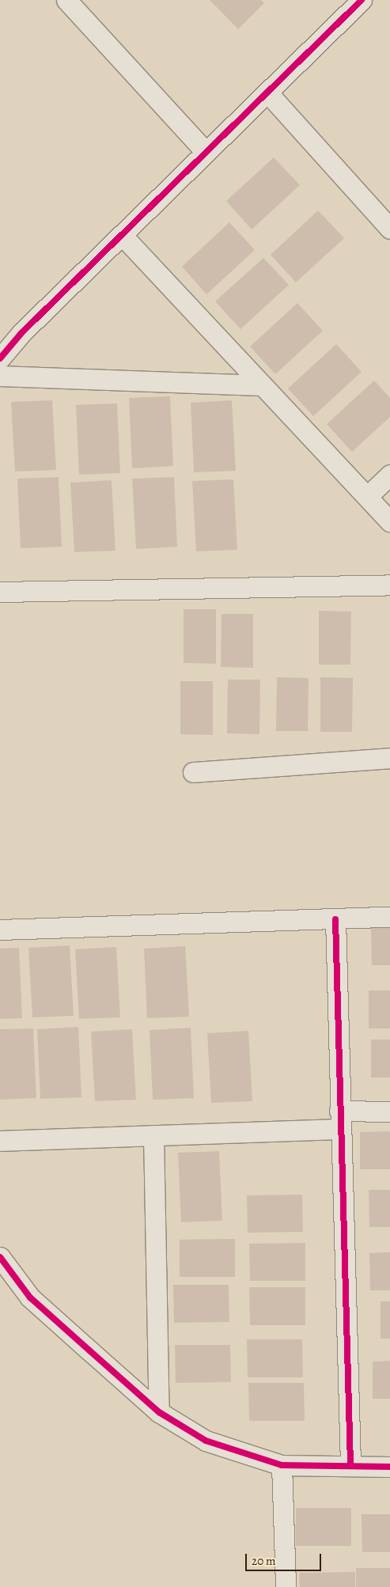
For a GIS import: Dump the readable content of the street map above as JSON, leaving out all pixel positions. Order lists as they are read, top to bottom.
{
  "scale_bar": "20 m"
}
